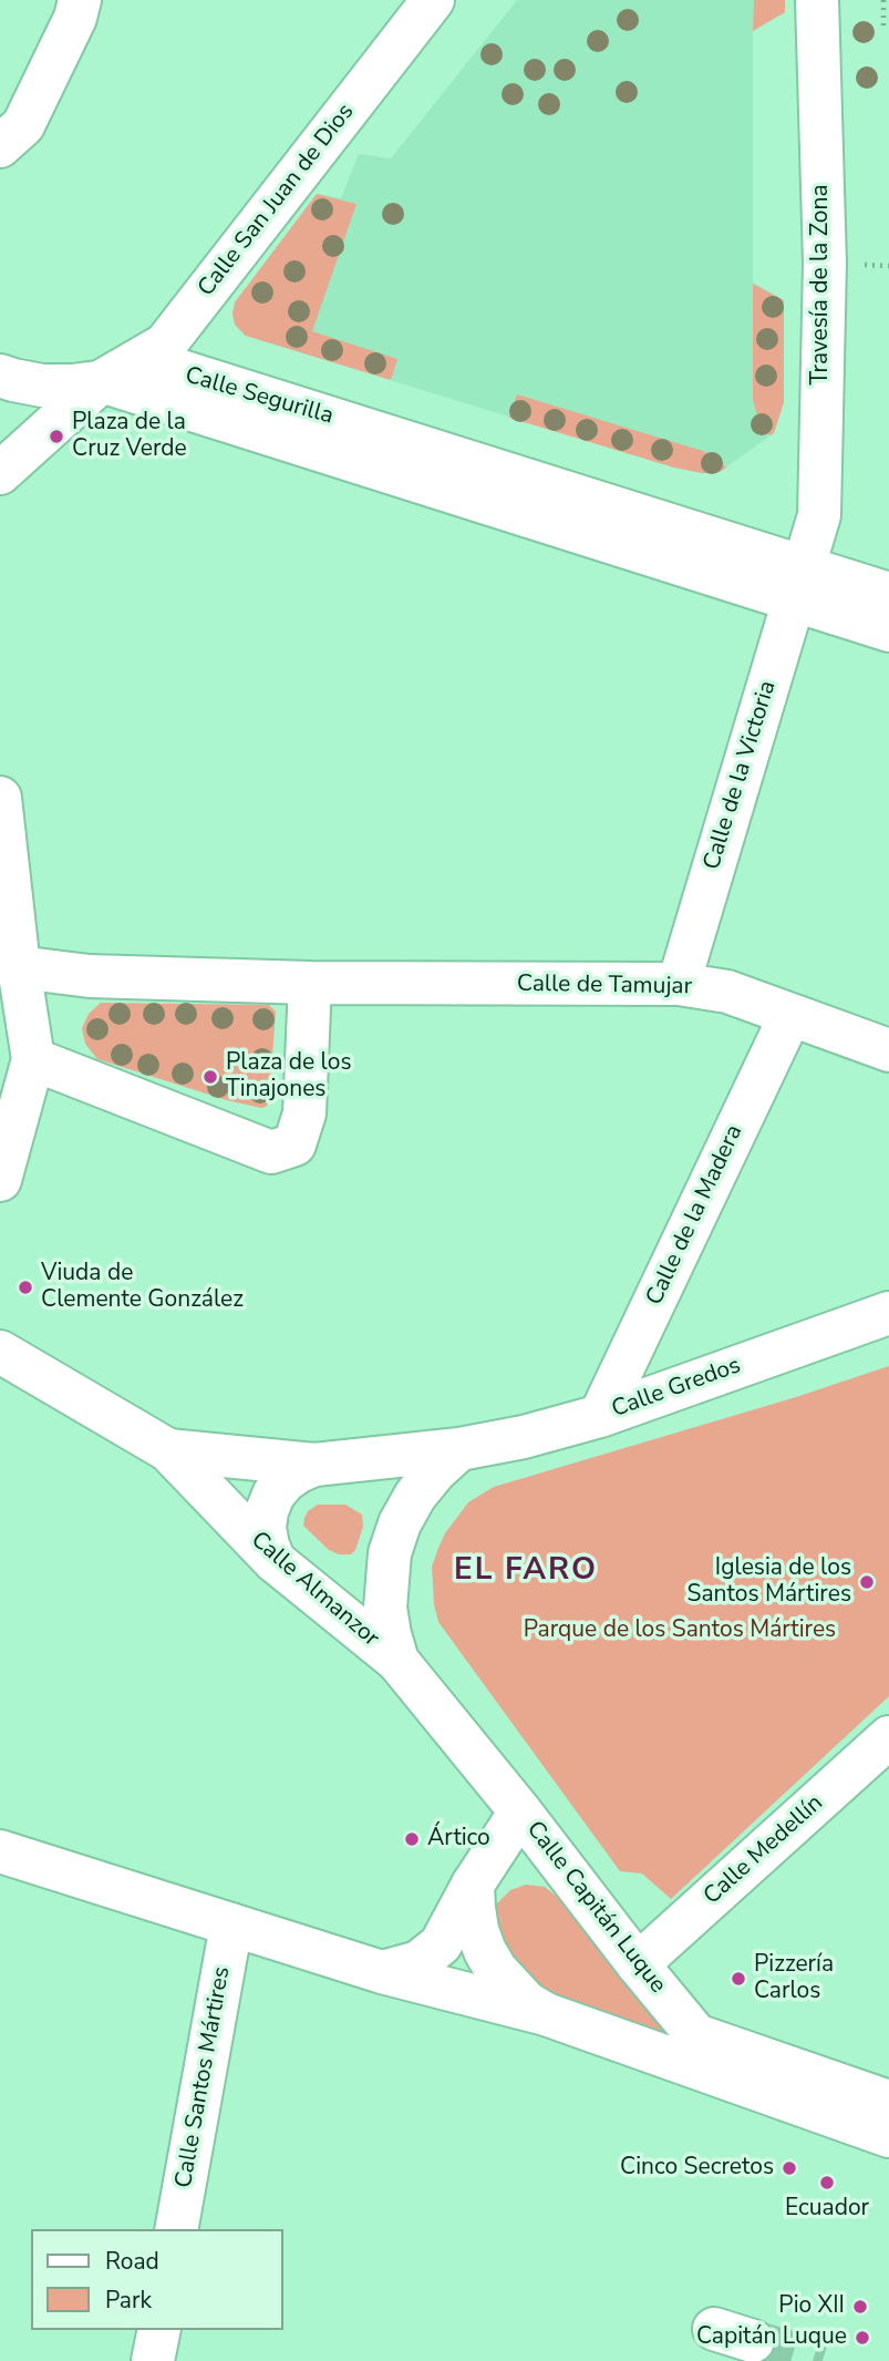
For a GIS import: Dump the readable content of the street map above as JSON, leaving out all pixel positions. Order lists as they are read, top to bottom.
{
  "streets": {
    "street": [
      "Calle San Juan de Dios",
      "Travesía de la Zona",
      "Calle Segurilla",
      "Calle de la Victoria",
      "Calle de Tamujar",
      "Calle de la Madera",
      "Calle Gredos",
      "Calle Almanzor",
      "Calle Medellín",
      "Calle Capitán Luque",
      "Calle Santos Mártires"
    ]
  },
  "crossings": [
    ["Calle San Juan de Dios", "Calle Segurilla"],
    ["Travesía de la Zona", "Calle Segurilla"],
    ["Travesía de la Zona", "Calle de la Victoria"],
    ["Calle Segurilla", "Calle de la Victoria"],
    ["Calle de la Victoria", "Calle de Tamujar"],
    ["Calle de Tamujar", "Calle de la Madera"],
    ["Calle de la Madera", "Calle Gredos"],
    ["Calle Gredos", "Calle Almanzor"],
    ["Calle Almanzor", "Calle Capitán Luque"],
    ["Calle Medellín", "Calle Capitán Luque"]
  ],
  "districts": ["EL FARO"],
  "parks": ["Parque de los Santos Mártires"],
  "places": [
    "Plaza de la Cruz Verde",
    "Plaza de los Tinajones",
    "Viuda de Clemente González",
    "Iglesia de los Santos Mártires",
    "Ártico",
    "Pizzería Carlos",
    "Cinco Secretos",
    "Ecuador",
    "Pio XII",
    "Capitán Luque"
  ],
  "legend": ["Road", "Park"]
}
